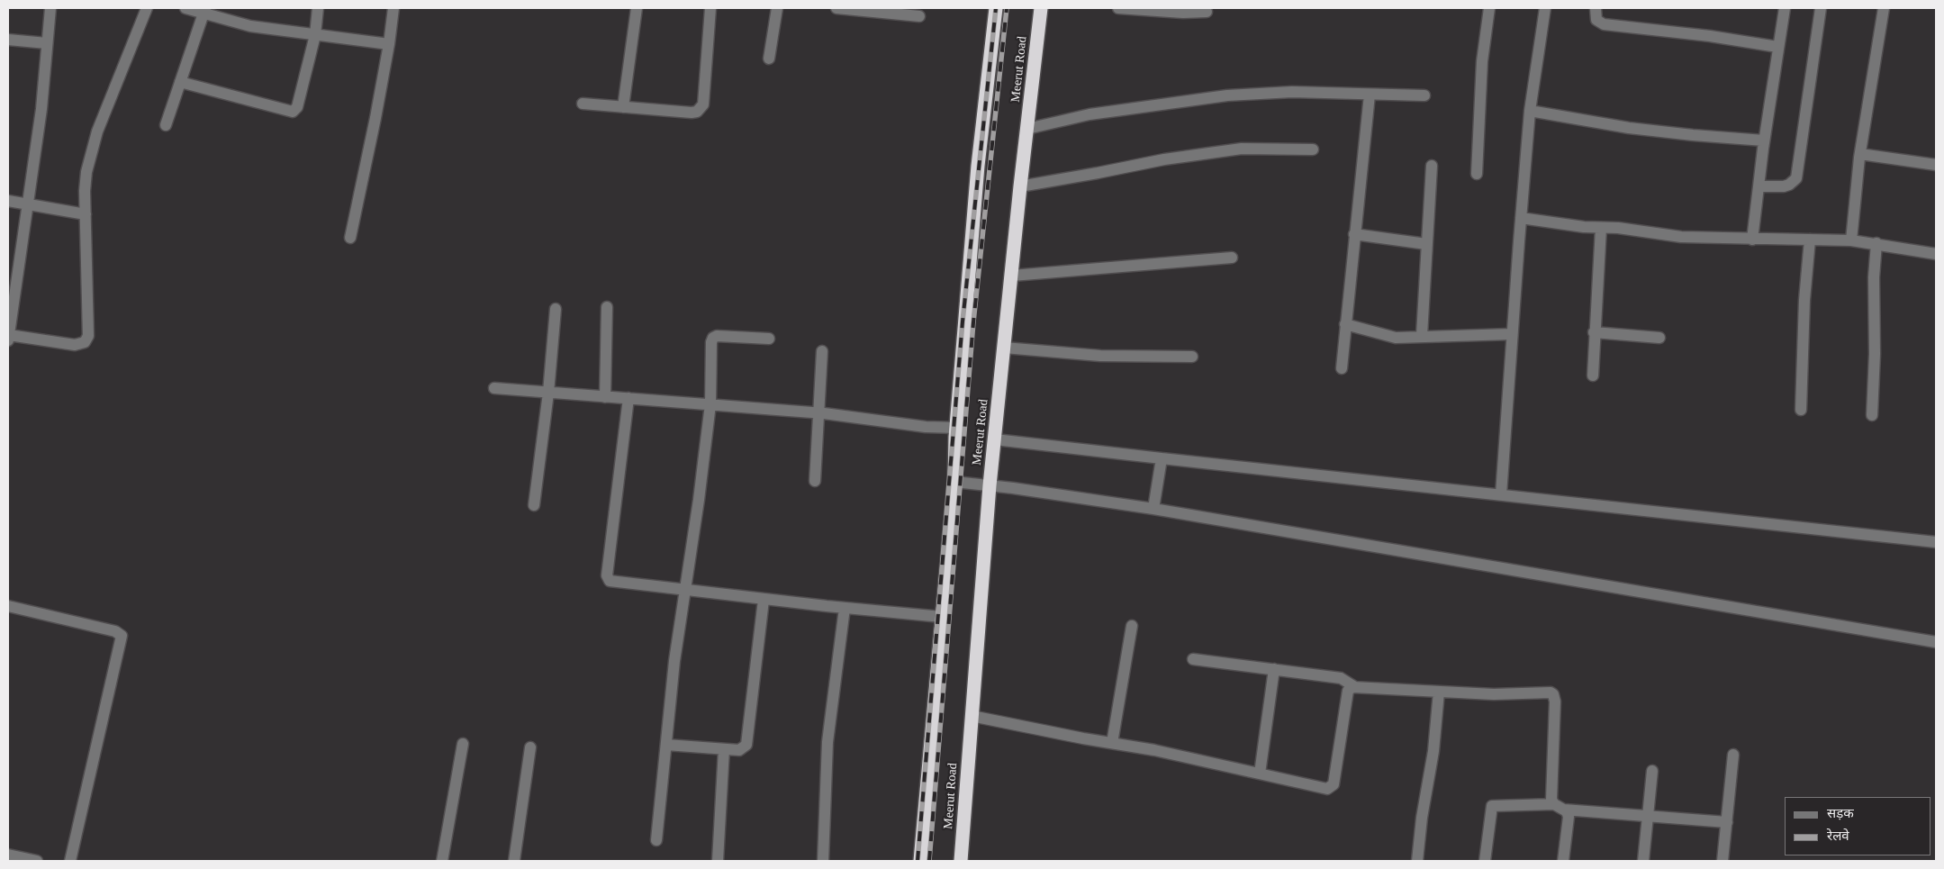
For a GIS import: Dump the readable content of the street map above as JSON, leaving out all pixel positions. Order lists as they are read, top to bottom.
{
  "streets": {
    "highway": ["Meerut Road"]
  },
  "legend": ["सड़क", "रेलवे"]
}
